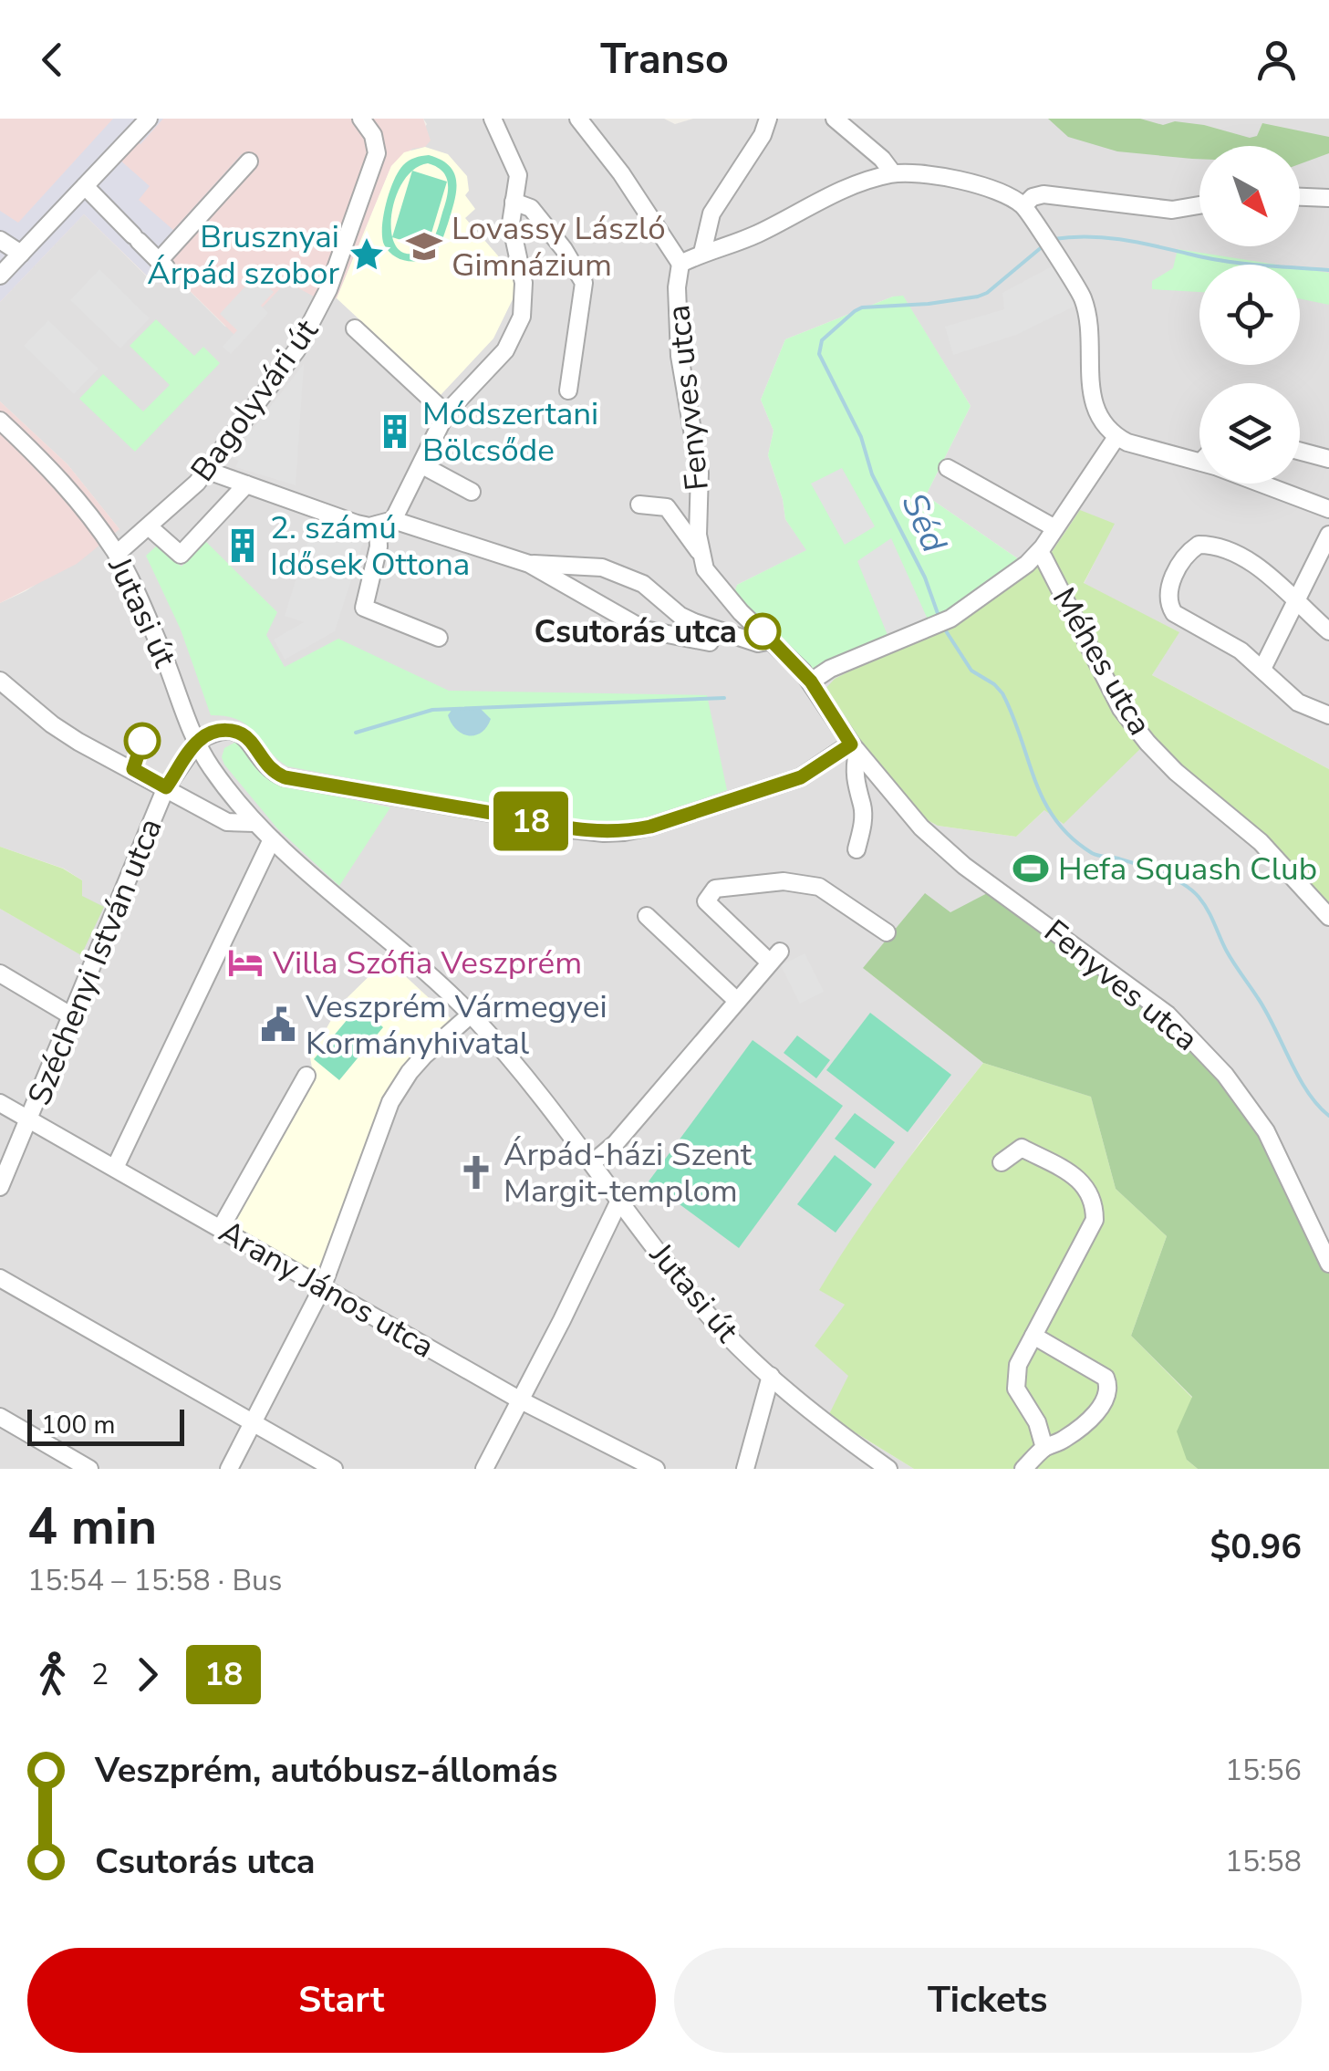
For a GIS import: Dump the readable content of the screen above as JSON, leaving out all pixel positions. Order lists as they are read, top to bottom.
{
  "streets": {
    "street": [
      "Fenyves utca",
      "Bagolyvári út",
      "Jutasi út",
      "Méhes utca",
      "Széchenyi István utca",
      "Arany János utca"
    ]
  },
  "crossings": [
    ["Bagolyvári út", "Jutasi út"],
    ["Jutasi út", "Széchenyi István utca"],
    ["Széchenyi István utca", "Arany János utca"]
  ],
  "water": ["Séd"],
  "places": {
    "school or university": ["Lovassy László Gimnázium"],
    "place": ["Brusznyai Árpád szobor"],
    "building": ["Módszertani Bölcsőde", "2. számú Idősek Ottona"],
    "other": ["Csutorás utca"],
    "sports": ["Hefa Squash Club"],
    "hotel": ["Villa Szófia Veszprém"],
    "public building": ["Veszprém Vármegyei Kormányhivatal"],
    "church": ["Árpád-házi Szent Margit-templom"]
  },
  "lines": ["bus line 18"],
  "scale_bar": "100 m",
  "north": "bottom right",
  "page": {
    "header": "Transo",
    "on_map": "18",
    "scale": "100 m",
    "heading": ["4 min", "15:54 – 15:58 · Bus", "$0.96"],
    "legs": ["2", "18"],
    "list": [
      {
        "name": "Veszprém, autóbusz-állomás",
        "value": "15:56"
      },
      {
        "name": "Csutorás utca",
        "value": "15:58"
      }
    ],
    "buttons": ["Start", "Tickets"]
  }
}
